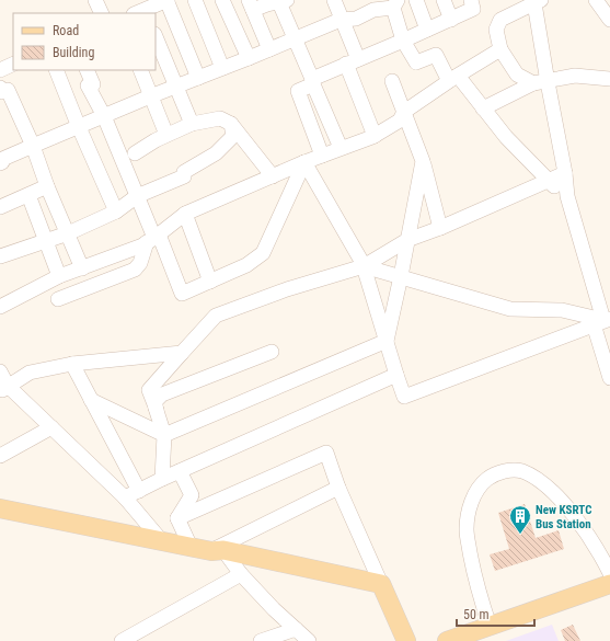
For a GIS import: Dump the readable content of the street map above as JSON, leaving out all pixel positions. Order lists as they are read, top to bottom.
{
  "places": {
    "building": ["New KSRTC Bus Station"]
  },
  "legend": ["Road", "Building"],
  "scale_bar": "50 m"
}
